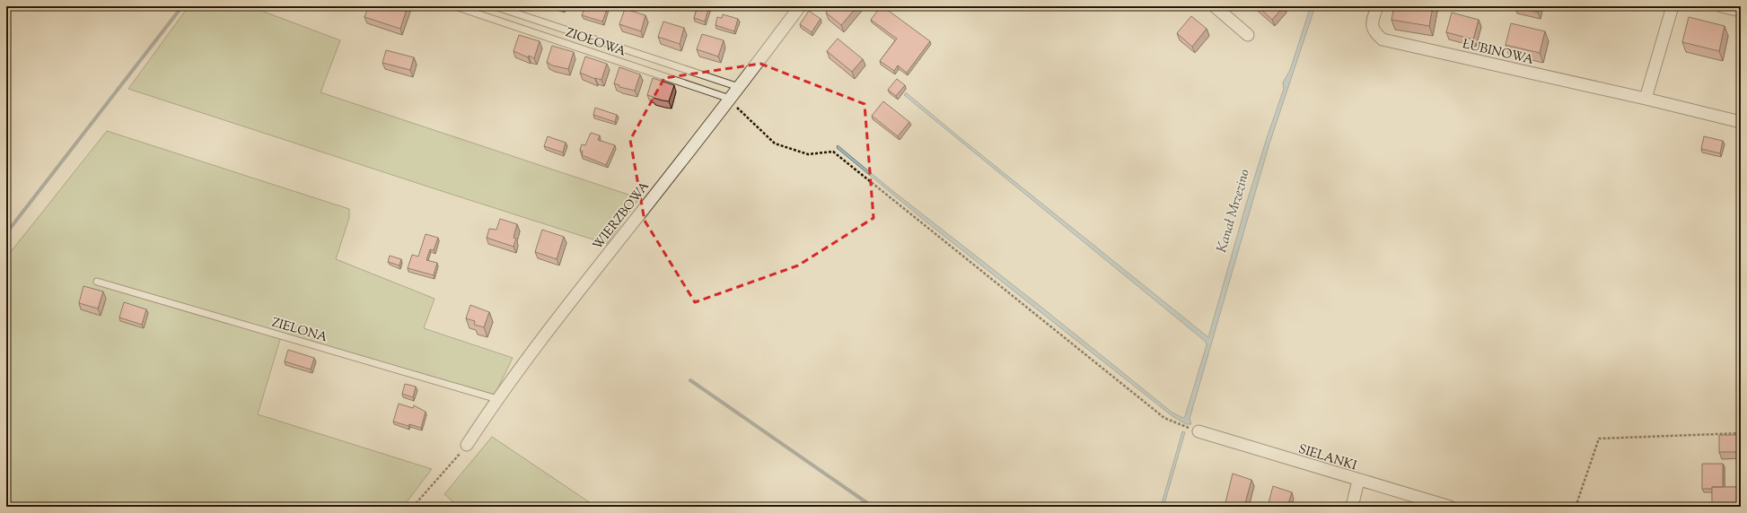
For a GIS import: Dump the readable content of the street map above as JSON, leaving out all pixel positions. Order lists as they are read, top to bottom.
{
  "streets": {
    "street": ["ŁUBINOWA", "WIERZBOWA", "SIELANKI"],
    "lane": ["ZIOŁOWA", "ZIELONA"]
  },
  "crossings": [
    ["ZIOŁOWA", "WIERZBOWA"],
    ["WIERZBOWA", "ZIELONA"]
  ],
  "water": ["Kanał Mrzezino"]
}
